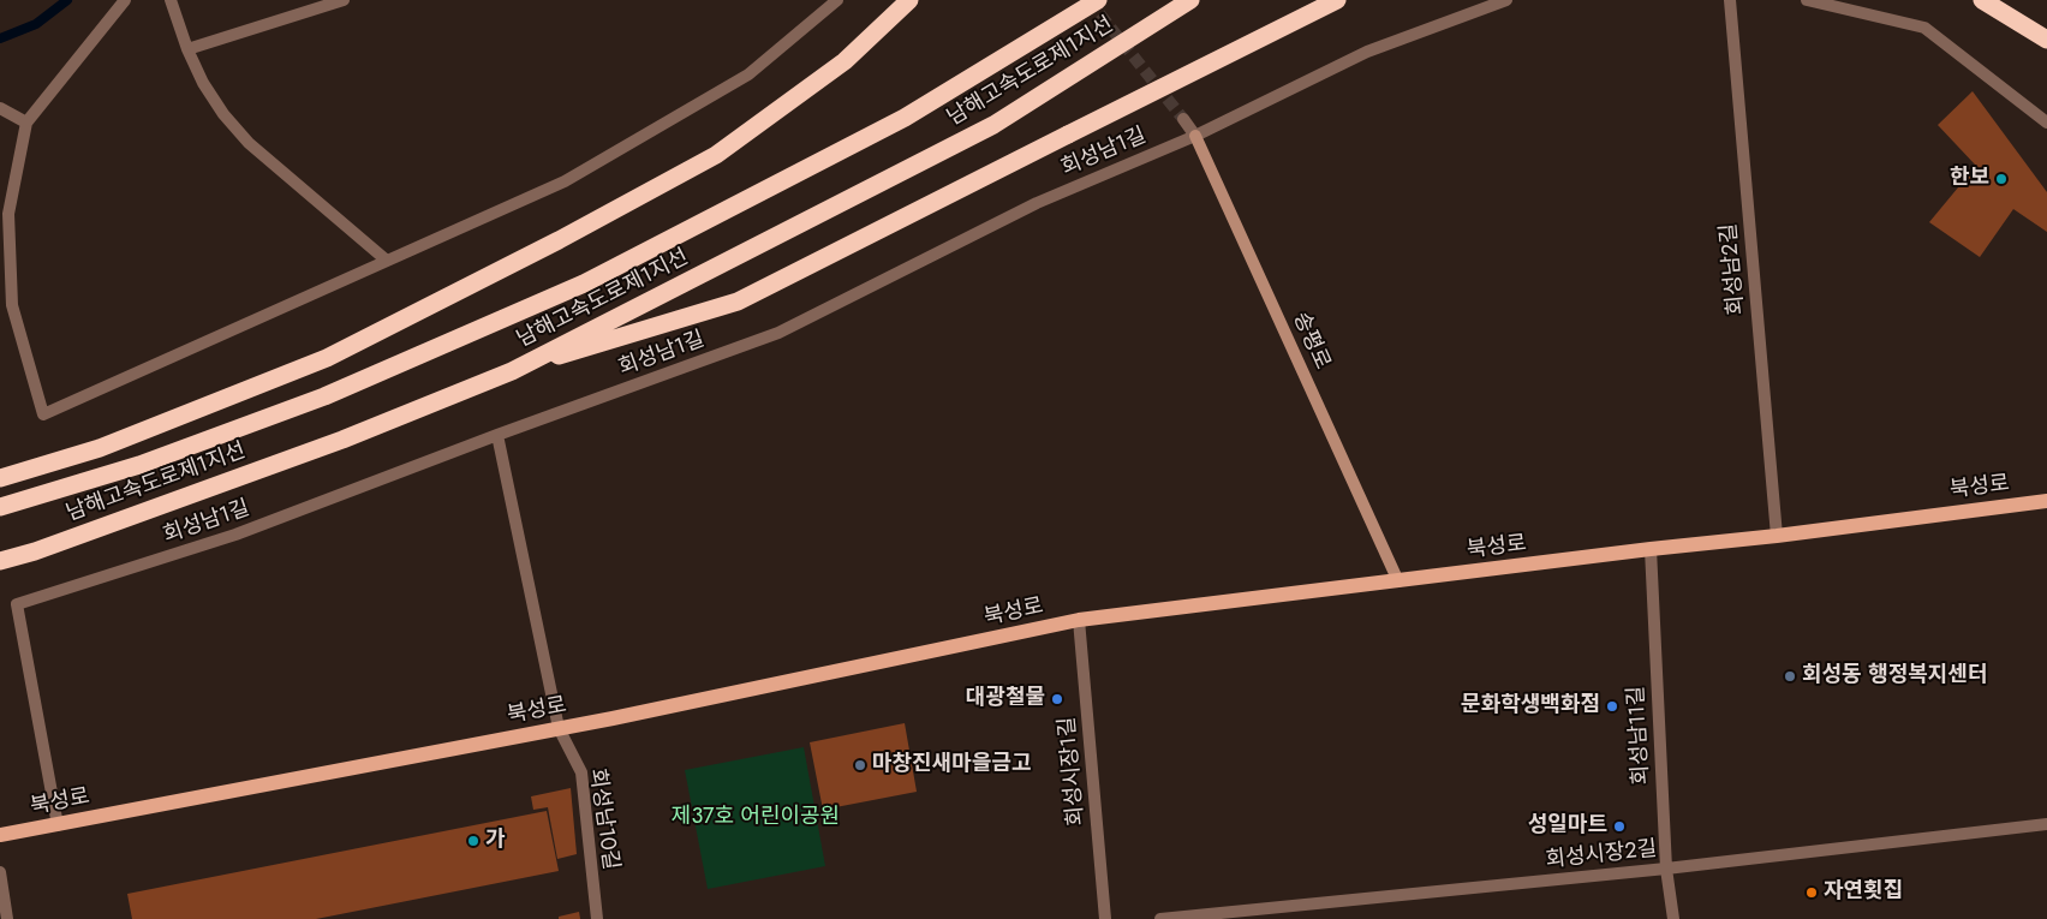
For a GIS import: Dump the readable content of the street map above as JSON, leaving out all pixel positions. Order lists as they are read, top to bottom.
{
  "streets": {
    "highway": ["남해고속도로제1지선"],
    "main road": ["송평로", "북성로"],
    "street": [
      "회성남1길",
      "회성남2길",
      "회성남11길",
      "회성시장1길",
      "회성남10길",
      "회성시장2길"
    ]
  },
  "crossings": [
    ["회성남1길", "송평로"],
    ["회성남1길", "북성로"],
    ["회성남1길", "회성남10길"],
    ["회성남2길", "북성로"],
    ["송평로", "북성로"],
    ["북성로", "회성남11길"],
    ["북성로", "회성시장1길"],
    ["북성로", "회성남10길"],
    ["회성남11길", "회성시장2길"]
  ],
  "parks": ["제37호 어린이공원"],
  "places": [
    "한보",
    "회성동 행정복지센터",
    "대광철물",
    "문화학생백화점",
    "마창진새마을금고",
    "성일마트",
    "가",
    "자연횟집"
  ]
}
